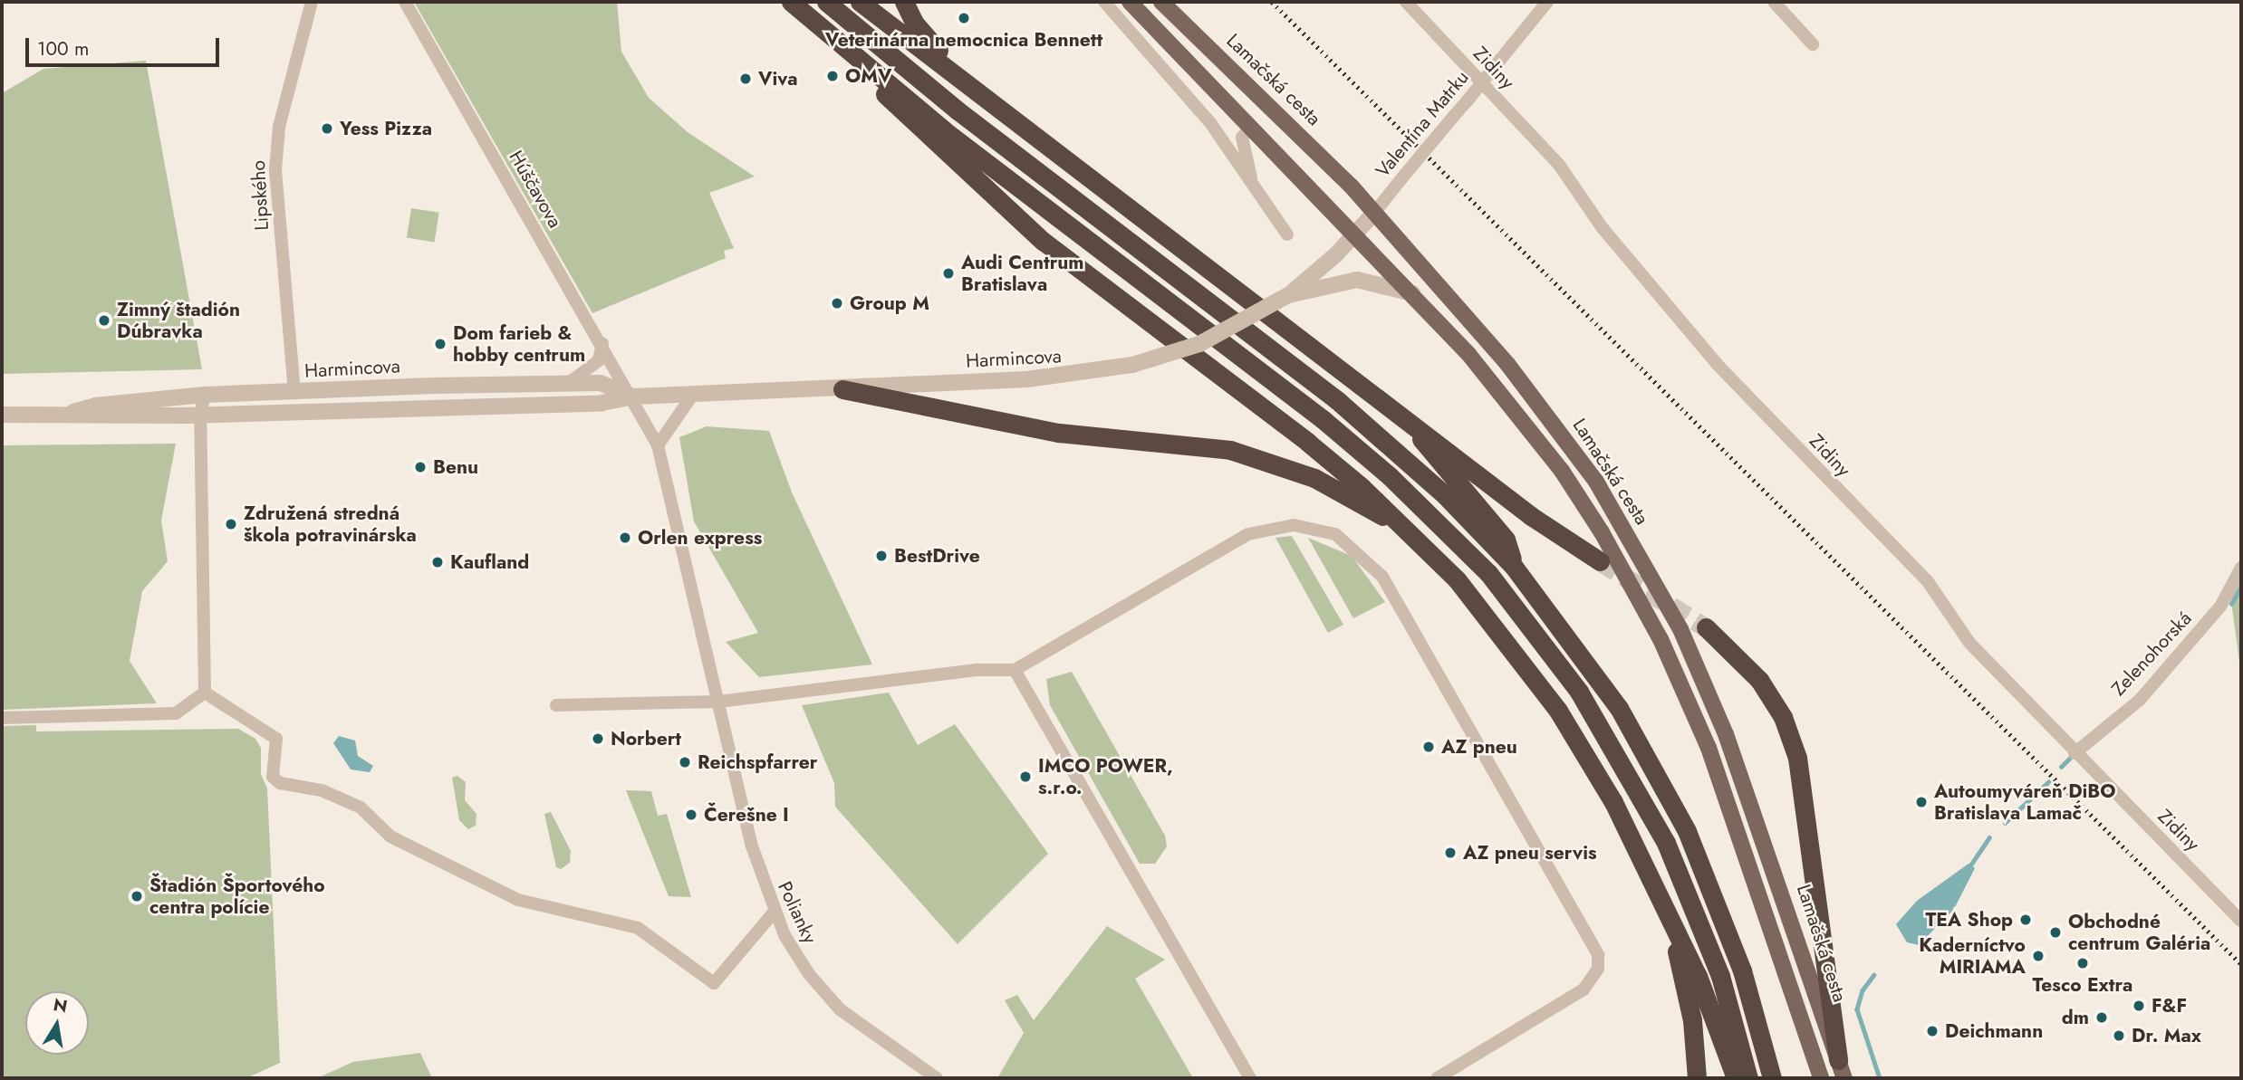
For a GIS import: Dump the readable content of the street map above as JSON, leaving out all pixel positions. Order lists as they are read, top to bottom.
{
  "streets": {
    "main road": ["Lamačská cesta"],
    "street": [
      "Zidiny",
      "Valentína Matrku",
      "Húščavova",
      "Lipského",
      "Harmincova",
      "Zelenohorská",
      "Polianky"
    ]
  },
  "crossings": [
    ["Zidiny", "Zelenohorská"],
    ["Lamačská cesta", "Valentína Matrku"],
    ["Lamačská cesta", "Harmincova"],
    ["Valentína Matrku", "Harmincova"],
    ["Húščavova", "Harmincova"],
    ["Húščavova", "Polianky"],
    ["Lipského", "Harmincova"],
    ["Harmincova", "Polianky"]
  ],
  "places": [
    "Veterinárna nemocnica Bennett",
    "OMV",
    "Viva",
    "Yess Pizza",
    "Audi Centrum Bratislava",
    "Group M",
    "Zimný štadión Dúbravka",
    "Dom farieb & hobby centrum",
    "Benu",
    "Združená stredná škola potravinárska",
    "Orlen express",
    "BestDrive",
    "Kaufland",
    "Norbert",
    "AZ pneu",
    "Reichspfarrer",
    "IMCO POWER, s.r.o.",
    "Autoumyváreň DiBO Bratislava Lamač",
    "Čerešne I",
    "AZ pneu servis",
    "Štadión Športového centra polície",
    "TEA Shop",
    "Obchodné centrum Galéria",
    "Kaderníctvo MIRIAMA",
    "Tesco Extra",
    "F&F",
    "dm",
    "Deichmann",
    "Dr. Max"
  ],
  "scale_bar": "100 m",
  "north": "top"
}
